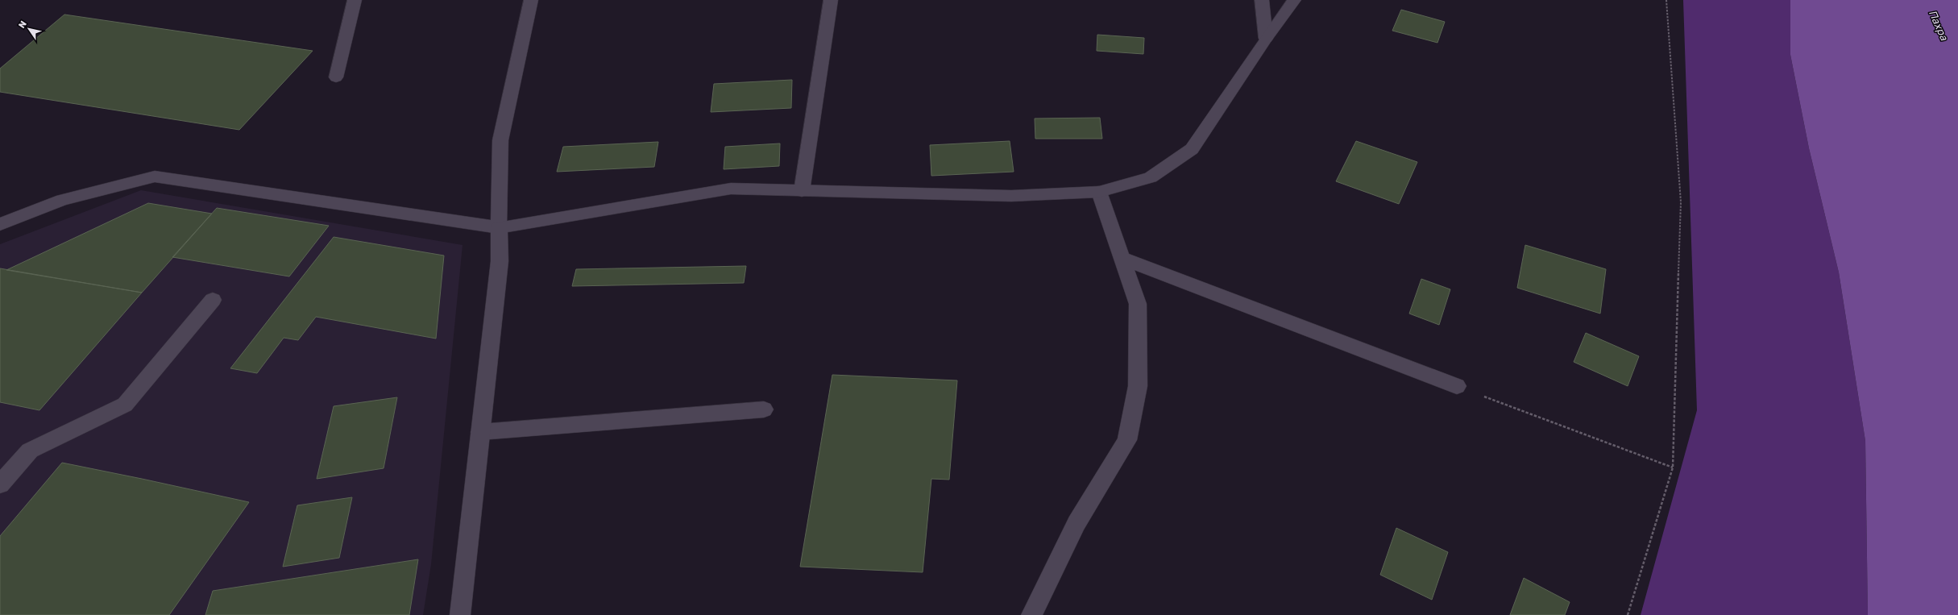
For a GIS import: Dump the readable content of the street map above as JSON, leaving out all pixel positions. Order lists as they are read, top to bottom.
{
  "water": ["Пахра"],
  "north": "top left"
}
